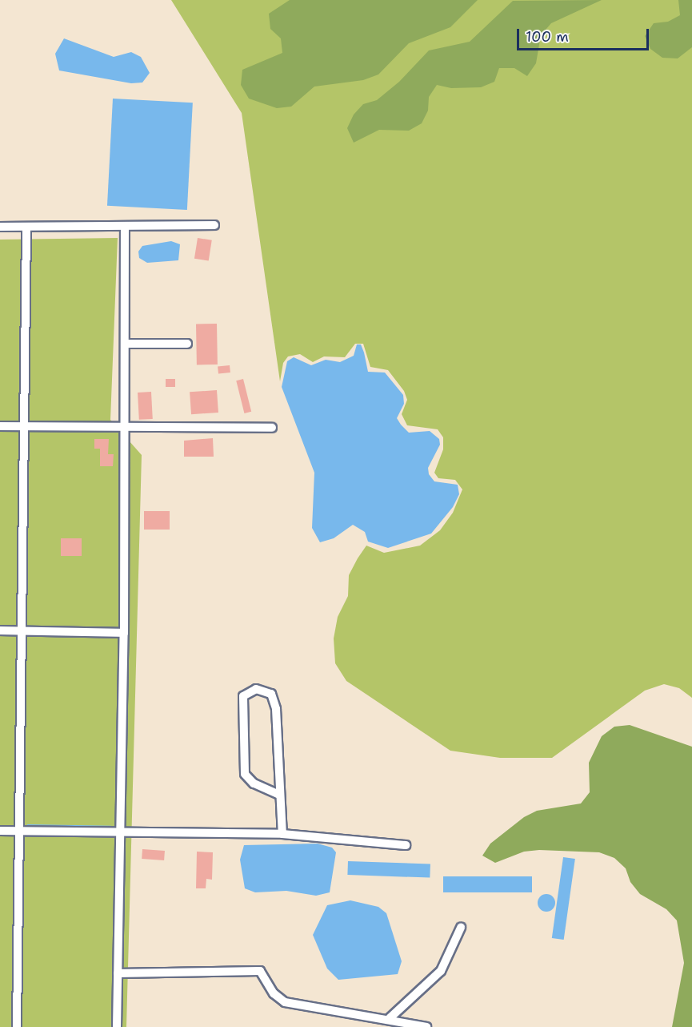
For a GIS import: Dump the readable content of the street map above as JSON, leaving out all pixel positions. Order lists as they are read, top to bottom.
{
  "scale_bar": "100 m"
}
